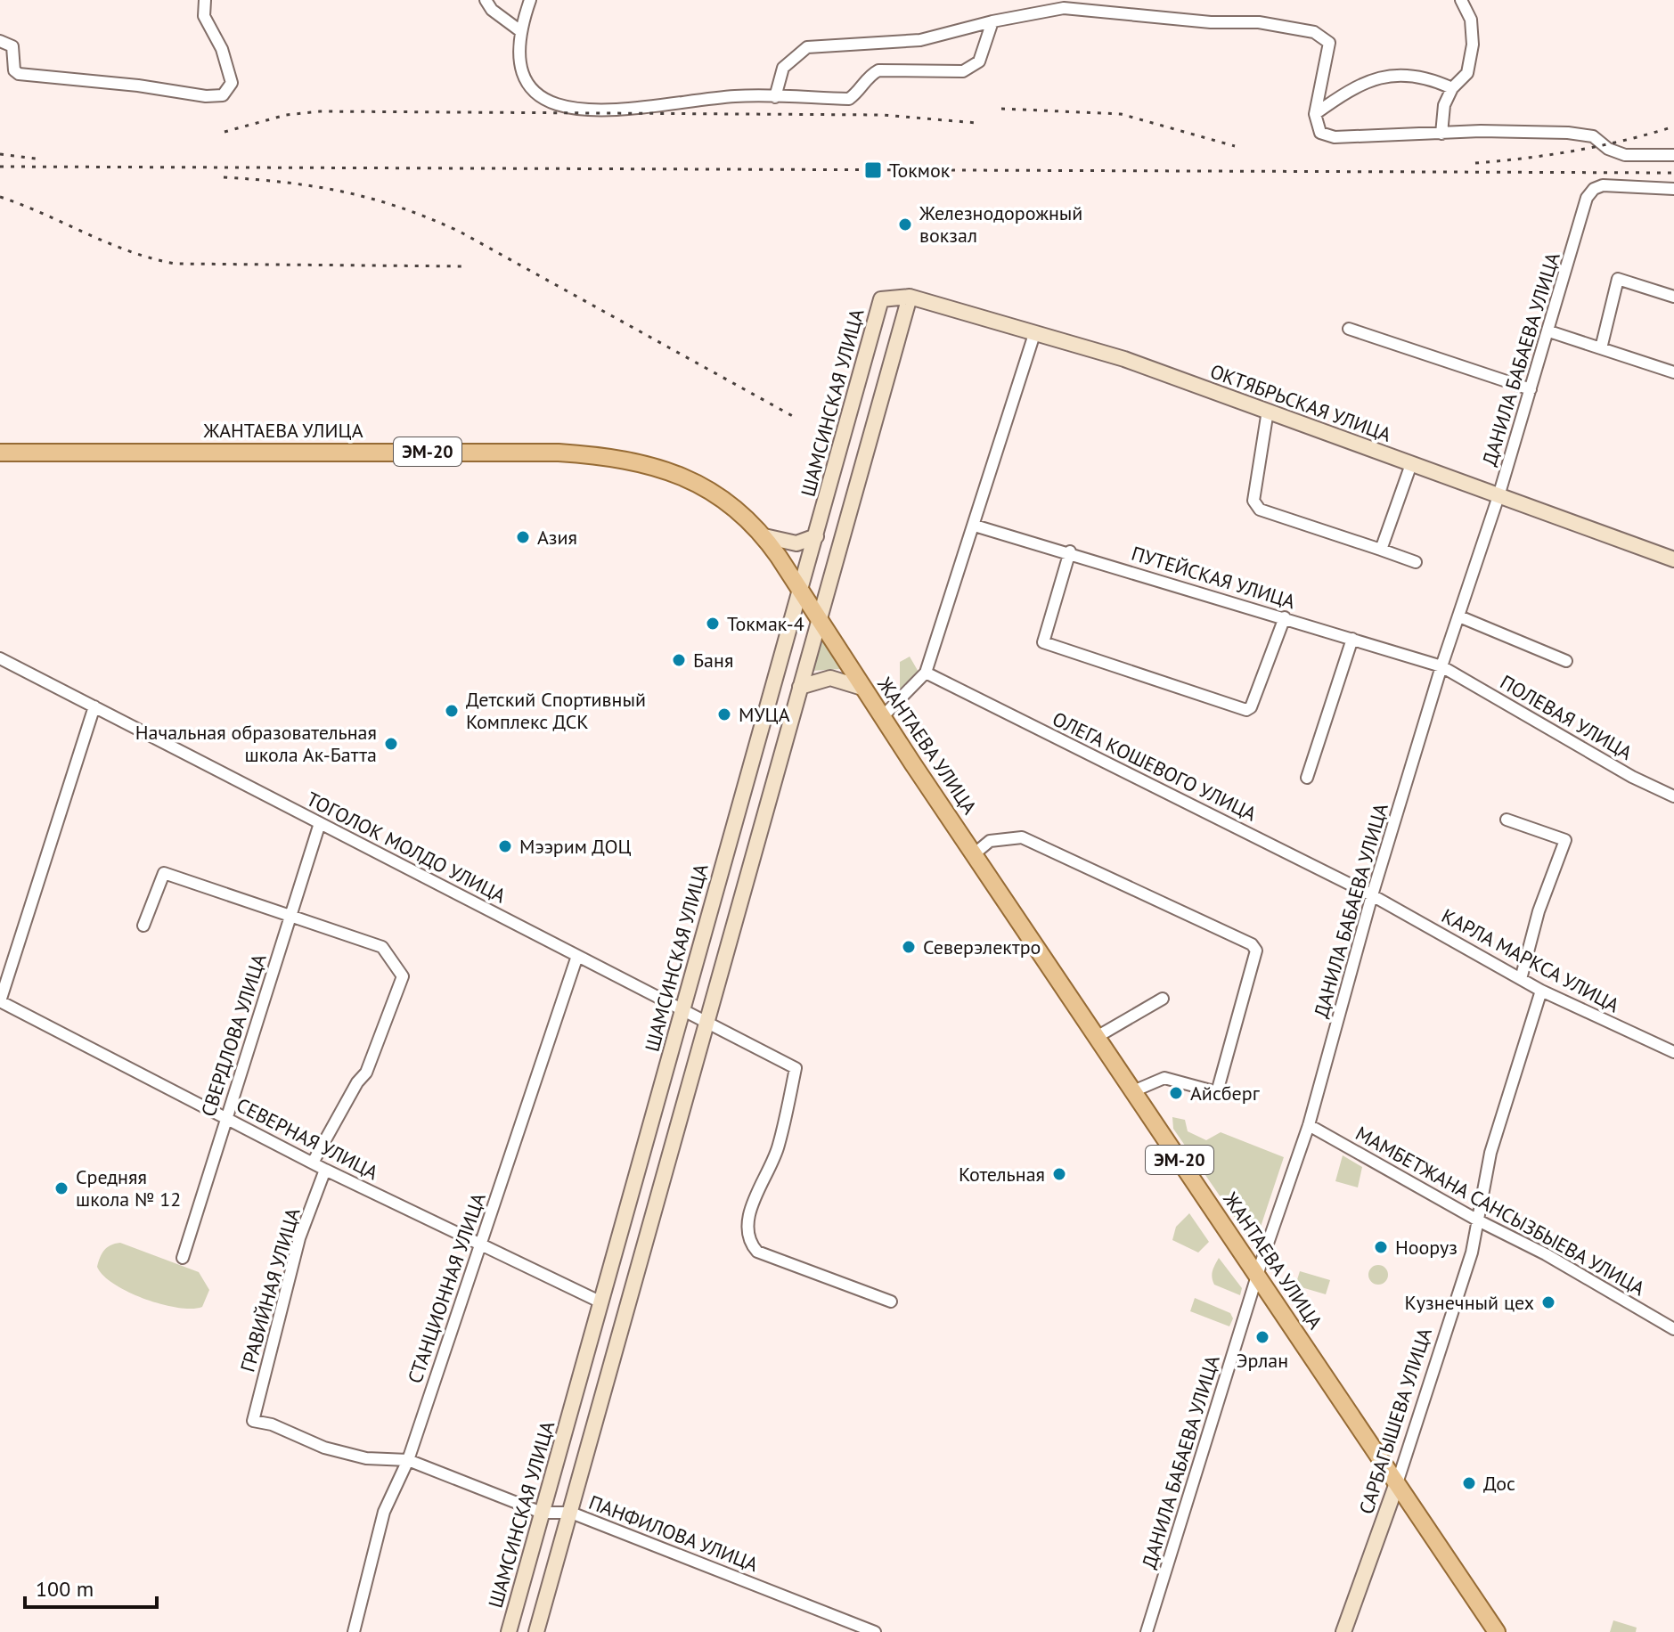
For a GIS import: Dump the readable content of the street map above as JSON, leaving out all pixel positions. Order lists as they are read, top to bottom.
{
  "streets": {
    "main road": [
      "ШАМСИНСКАЯ УЛИЦА",
      "ОКТЯБРЬСКАЯ УЛИЦА",
      "ЖАНТАЕВА УЛИЦА",
      "ЭМ-20",
      "САРБАГЫШЕВА УЛИЦА"
    ],
    "street": [
      "ДАНИЛА БАБАЕВА УЛИЦА",
      "ПУТЕЙСКАЯ УЛИЦА",
      "ПОЛЕВАЯ УЛИЦА",
      "ОЛЕГА КОШЕВОГО УЛИЦА",
      "ТОГОЛОК МОЛДО УЛИЦА",
      "КАРЛА МАРКСА УЛИЦА",
      "СВЕРДЛОВА УЛИЦА",
      "СЕВЕРНАЯ УЛИЦА",
      "МАМБЕТЖАНА САНСЫЗБЫЕВА УЛИЦА",
      "СТАНЦИОННАЯ УЛИЦА",
      "ГРАВИЙНАЯ УЛИЦА",
      "ПАНФИЛОВА УЛИЦА"
    ]
  },
  "crossings": [
    ["ДАНИЛА БАБАЕВА УЛИЦА", "ОКТЯБРЬСКАЯ УЛИЦА"],
    ["ДАНИЛА БАБАЕВА УЛИЦА", "ЖАНТАЕВА УЛИЦА"],
    ["ДАНИЛА БАБАЕВА УЛИЦА", "ПУТЕЙСКАЯ УЛИЦА"],
    ["ДАНИЛА БАБАЕВА УЛИЦА", "ПОЛЕВАЯ УЛИЦА"],
    ["ДАНИЛА БАБАЕВА УЛИЦА", "ОЛЕГА КОШЕВОГО УЛИЦА"],
    ["ДАНИЛА БАБАЕВА УЛИЦА", "КАРЛА МАРКСА УЛИЦА"],
    ["ДАНИЛА БАБАЕВА УЛИЦА", "МАМБЕТЖАНА САНСЫЗБЫЕВА УЛИЦА"],
    ["ШАМСИНСКАЯ УЛИЦА", "ОКТЯБРЬСКАЯ УЛИЦА"],
    ["ШАМСИНСКАЯ УЛИЦА", "ЖАНТАЕВА УЛИЦА"],
    ["ШАМСИНСКАЯ УЛИЦА", "ТОГОЛОК МОЛДО УЛИЦА"],
    ["ШАМСИНСКАЯ УЛИЦА", "СЕВЕРНАЯ УЛИЦА"],
    ["ШАМСИНСКАЯ УЛИЦА", "ПАНФИЛОВА УЛИЦА"],
    ["ЖАНТАЕВА УЛИЦА", "САРБАГЫШЕВА УЛИЦА"],
    ["ПУТЕЙСКАЯ УЛИЦА", "ПОЛЕВАЯ УЛИЦА"],
    ["ОЛЕГА КОШЕВОГО УЛИЦА", "КАРЛА МАРКСА УЛИЦА"],
    ["ТОГОЛОК МОЛДО УЛИЦА", "СВЕРДЛОВА УЛИЦА"],
    ["ТОГОЛОК МОЛДО УЛИЦА", "СТАНЦИОННАЯ УЛИЦА"],
    ["КАРЛА МАРКСА УЛИЦА", "САРБАГЫШЕВА УЛИЦА"],
    ["СВЕРДЛОВА УЛИЦА", "СЕВЕРНАЯ УЛИЦА"],
    ["СЕВЕРНАЯ УЛИЦА", "СТАНЦИОННАЯ УЛИЦА"],
    ["СЕВЕРНАЯ УЛИЦА", "ГРАВИЙНАЯ УЛИЦА"],
    ["МАМБЕТЖАНА САНСЫЗБЫЕВА УЛИЦА", "САРБАГЫШЕВА УЛИЦА"],
    ["СТАНЦИОННАЯ УЛИЦА", "ПАНФИЛОВА УЛИЦА"],
    ["ГРАВИЙНАЯ УЛИЦА", "ПАНФИЛОВА УЛИЦА"]
  ],
  "places": {
    "transit": ["Токмок"],
    "other": [
      "Железнодорожный вокзал",
      "Азия",
      "Токмак-4",
      "Баня",
      "Детский Спортивный Комплекс ДСК",
      "МУЦА",
      "Начальная образовательная школа Ак-Батта",
      "Мээрим ДОЦ",
      "Северэлектро",
      "Айсберг",
      "Котельная",
      "Средняя школа № 12",
      "Нооруз",
      "Кузнечный цех",
      "Эрлан",
      "Дос"
    ]
  },
  "scale_bar": "100 m"
}
